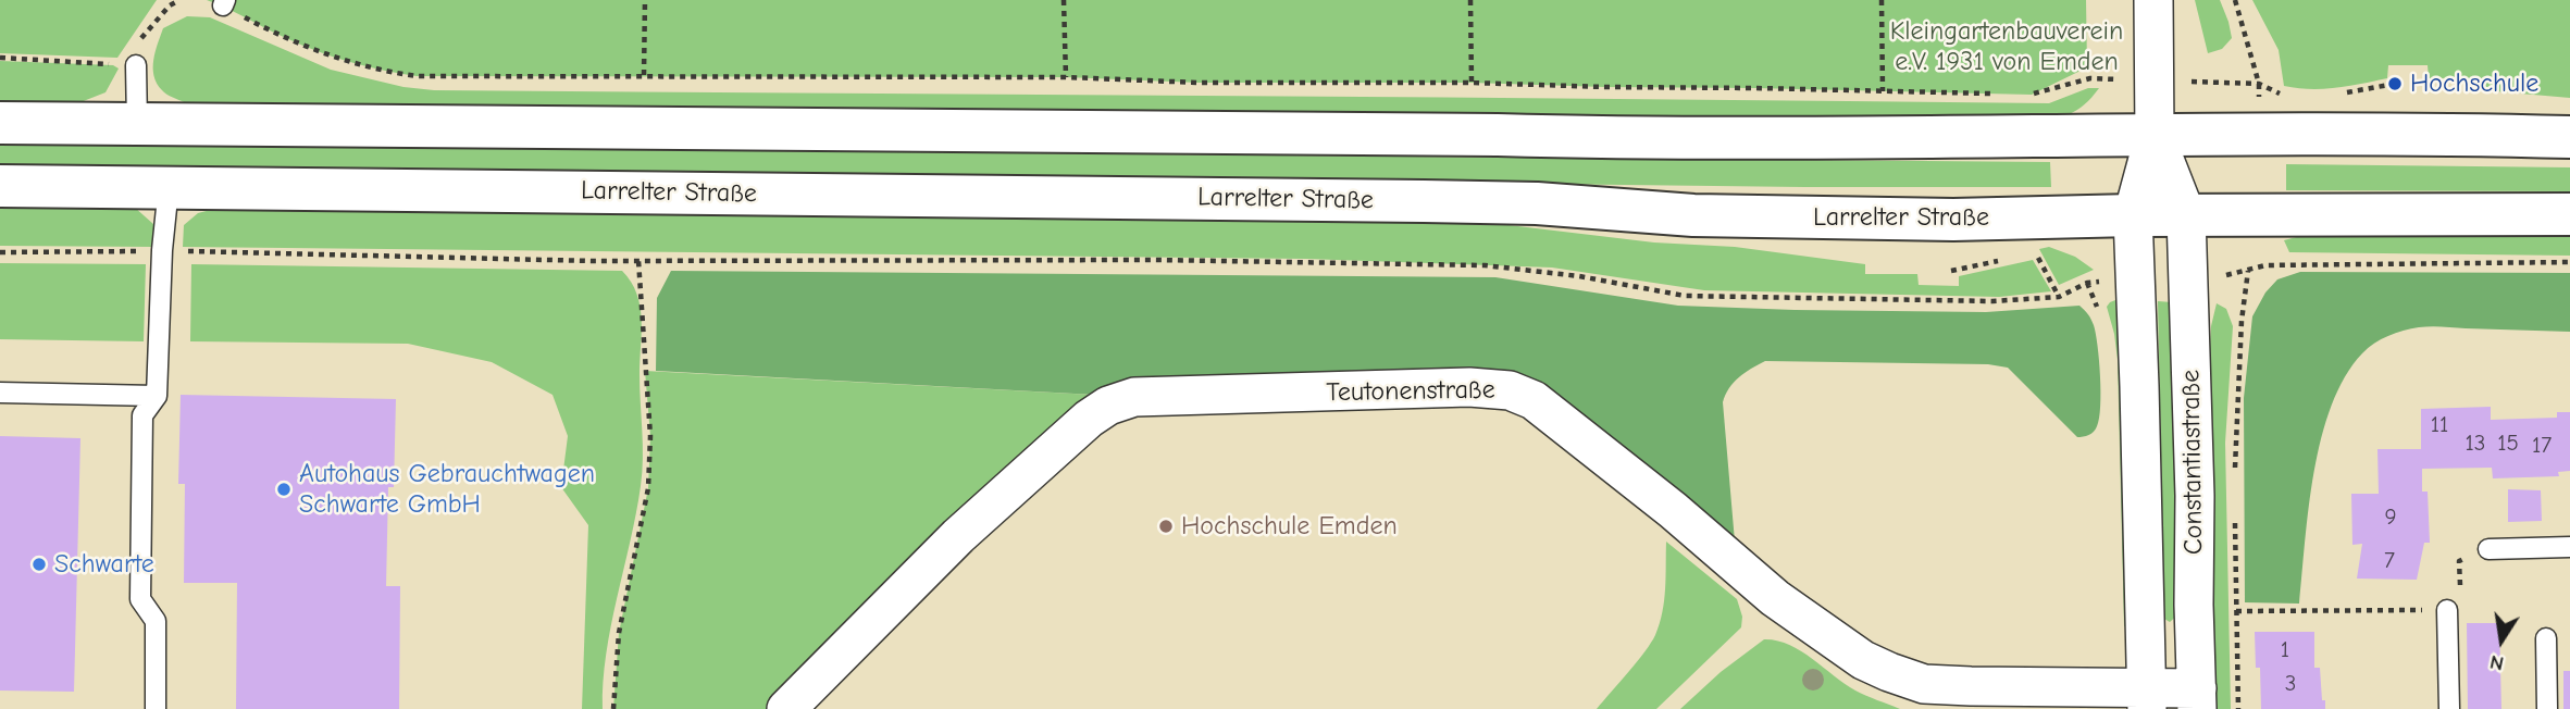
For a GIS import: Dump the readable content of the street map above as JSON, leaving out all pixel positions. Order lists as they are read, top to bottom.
{
  "streets": {
    "street": ["Larrelter Straße", "Teutonenstraße", "Constantiastraße"]
  },
  "crossings": [
    ["Larrelter Straße", "Constantiastraße"],
    ["Teutonenstraße", "Constantiastraße"]
  ],
  "parks": ["Kleingartenbauverein e.V. 1931 von Emden"],
  "places": [
    "Hochschule",
    "Autohaus Gebrauchtwagen Schwarte GmbH",
    "Hochschule Emden",
    "Schwarte"
  ],
  "house_numbers": [
    "11",
    "13",
    "15",
    "17",
    "9",
    "7",
    "1",
    "3"
  ],
  "north": "bottom"
}
